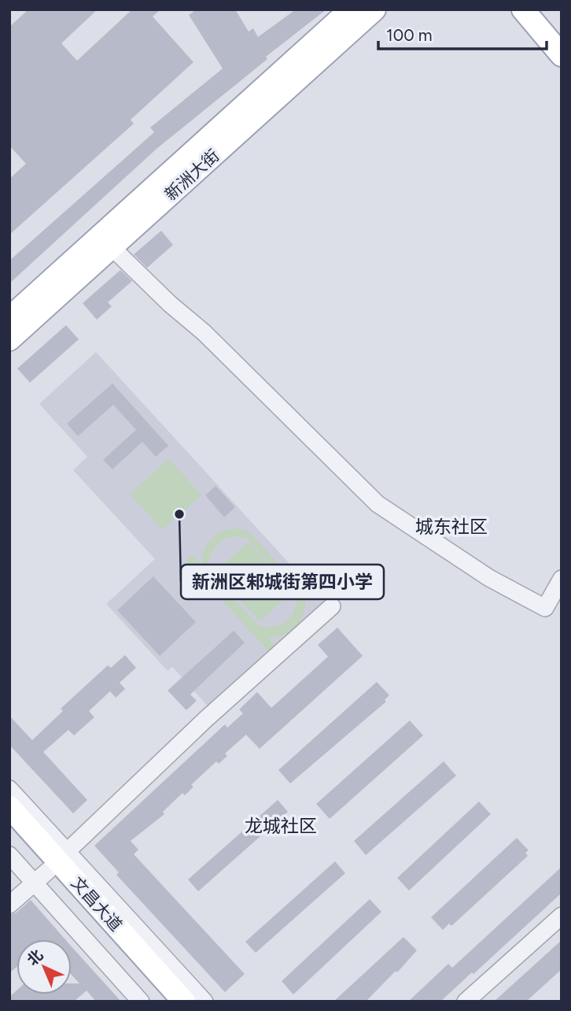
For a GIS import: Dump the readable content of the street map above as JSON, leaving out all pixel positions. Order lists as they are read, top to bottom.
{
  "streets": {
    "main road": ["新洲大街", "文昌大道"]
  },
  "districts": ["城东社区", "龙城社区"],
  "places": ["新洲区邾城街第四小学"],
  "scale_bar": "100 m",
  "north": "top left"
}
